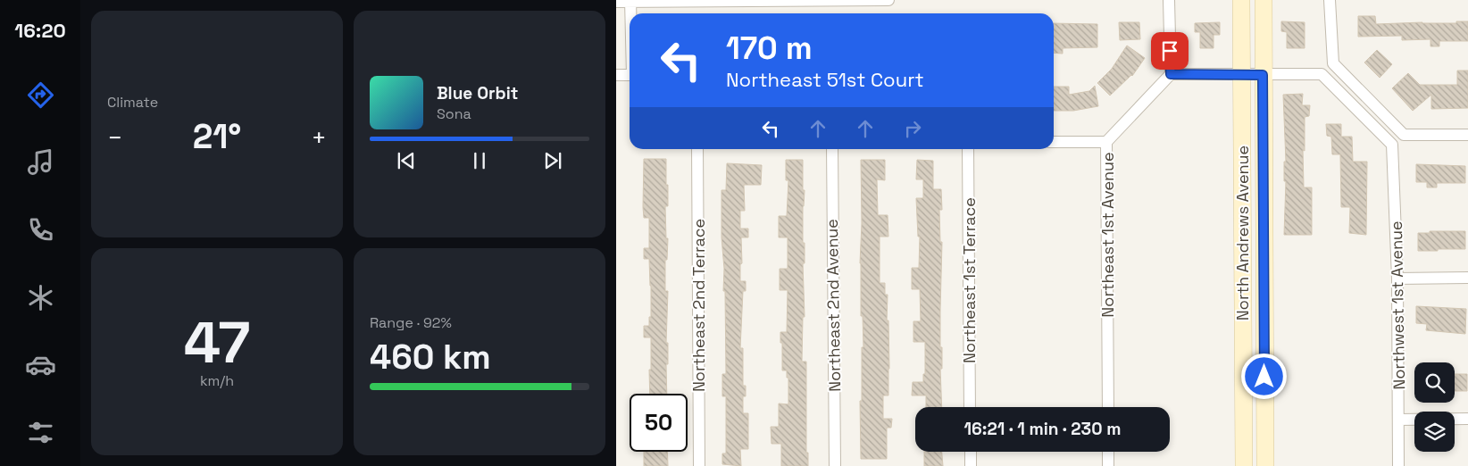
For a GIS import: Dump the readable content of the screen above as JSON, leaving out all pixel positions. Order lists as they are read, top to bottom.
{
  "streets": {
    "main road": ["North Andrews Avenue"],
    "street": [
      "Northeast 1st Avenue",
      "Northeast 1st Terrace",
      "Northeast 2nd Terrace",
      "Northeast 2nd Avenue",
      "Northwest 1st Avenue"
    ]
  },
  "page": {
    "tabs": "16:20",
    "tile": [
      "Climate",
      ["47", "km/h"],
      ["Range · 92%", "460 km"]
    ],
    "turn": ["170 m", "Northeast 51st Court"],
    "song": ["Blue Orbit", "Sona"],
    "heat": ["−", "21°", "+"],
    "limit": "50",
    "trip": "16:21 · 1 min · 230 m"
  }
}
